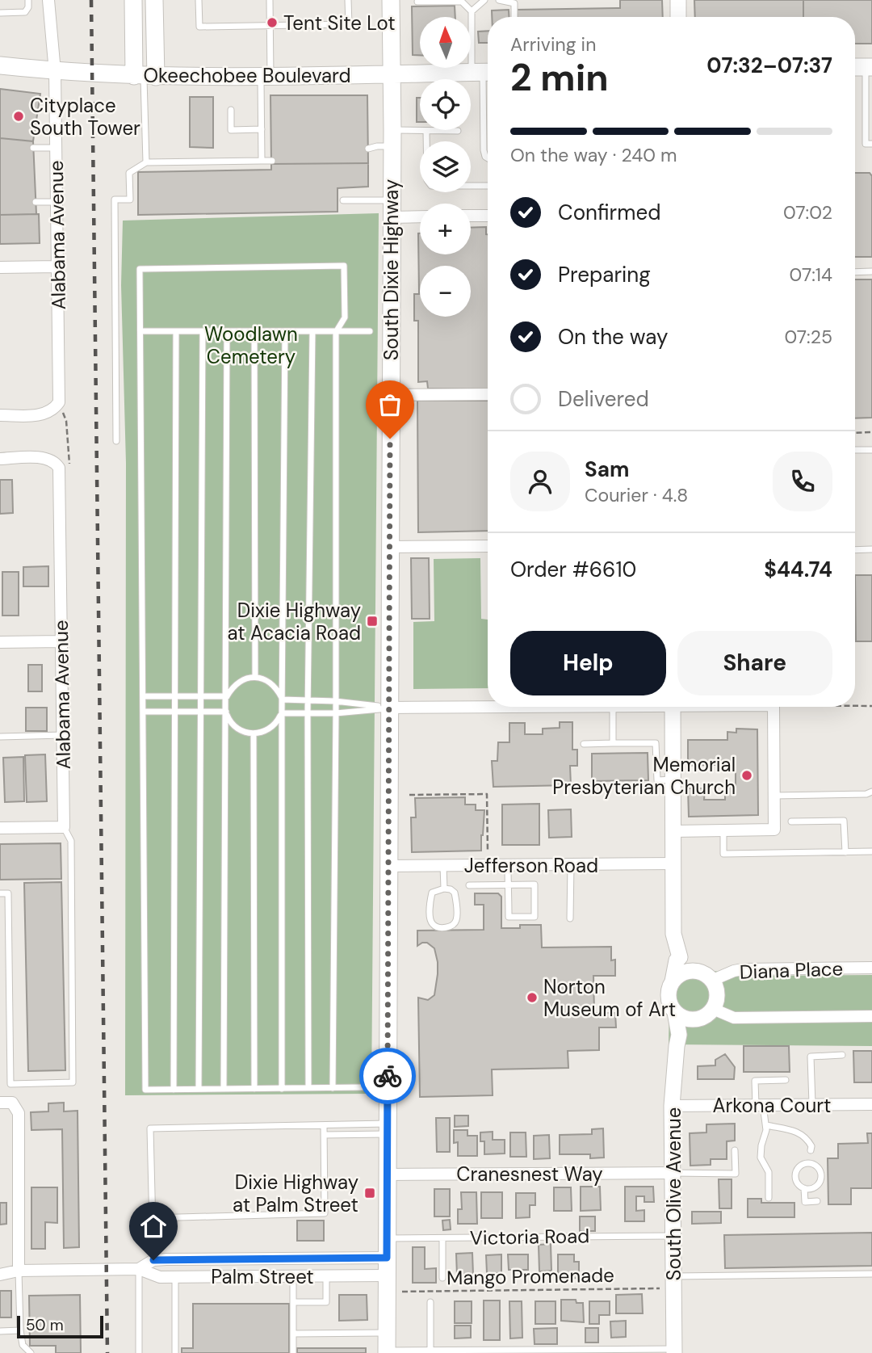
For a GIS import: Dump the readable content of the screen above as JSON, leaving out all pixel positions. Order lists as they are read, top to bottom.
{
  "streets": {
    "main road": ["Okeechobee Boulevard", "South Dixie Highway"],
    "street": [
      "Alabama Avenue",
      "Jefferson Road",
      "Diana Place",
      "Arkona Court",
      "Cranesnest Way",
      "South Olive Avenue",
      "Palm Street"
    ],
    "lane": ["Victoria Road"],
    "path": ["Mango Promenade"]
  },
  "crossings": [
    ["Okeechobee Boulevard", "Alabama Avenue"],
    ["Okeechobee Boulevard", "South Dixie Highway"],
    ["South Dixie Highway", "Jefferson Road"],
    ["South Dixie Highway", "Cranesnest Way"],
    ["South Dixie Highway", "Victoria Road"],
    ["South Dixie Highway", "Palm Street"],
    ["South Dixie Highway", "Mango Promenade"],
    ["Diana Place", "South Olive Avenue"],
    ["Arkona Court", "South Olive Avenue"],
    ["Cranesnest Way", "South Olive Avenue"],
    ["South Olive Avenue", "Victoria Road"],
    ["South Olive Avenue", "Mango Promenade"],
    ["Palm Street", "Mango Promenade"]
  ],
  "parks": ["Woodlawn Cemetery"],
  "places": {
    "other": [
      "Tent Site Lot",
      "Cityplace South Tower",
      "Memorial Presbyterian Church",
      "Norton Museum of Art"
    ],
    "transit": ["Dixie Highway at Acacia Road", "Dixie Highway at Palm Street"]
  },
  "scale_bar": "50 m",
  "north": "top",
  "page": {
    "map_buttons": ["+", "−"],
    "heading": ["2 min", "Arriving in", "07:32–07:37"],
    "panel": [
      "Sam",
      "Courier · 4.8",
      "Order #6610",
      "$44.74"
    ],
    "bar": "On the way · 240 m",
    "list": [
      ["Confirmed", "07:02"],
      ["Preparing", "07:14"],
      ["On the way", "07:25"],
      "Delivered"
    ],
    "buttons": ["Help", "Share"],
    "scale": "50 m"
  }
}
